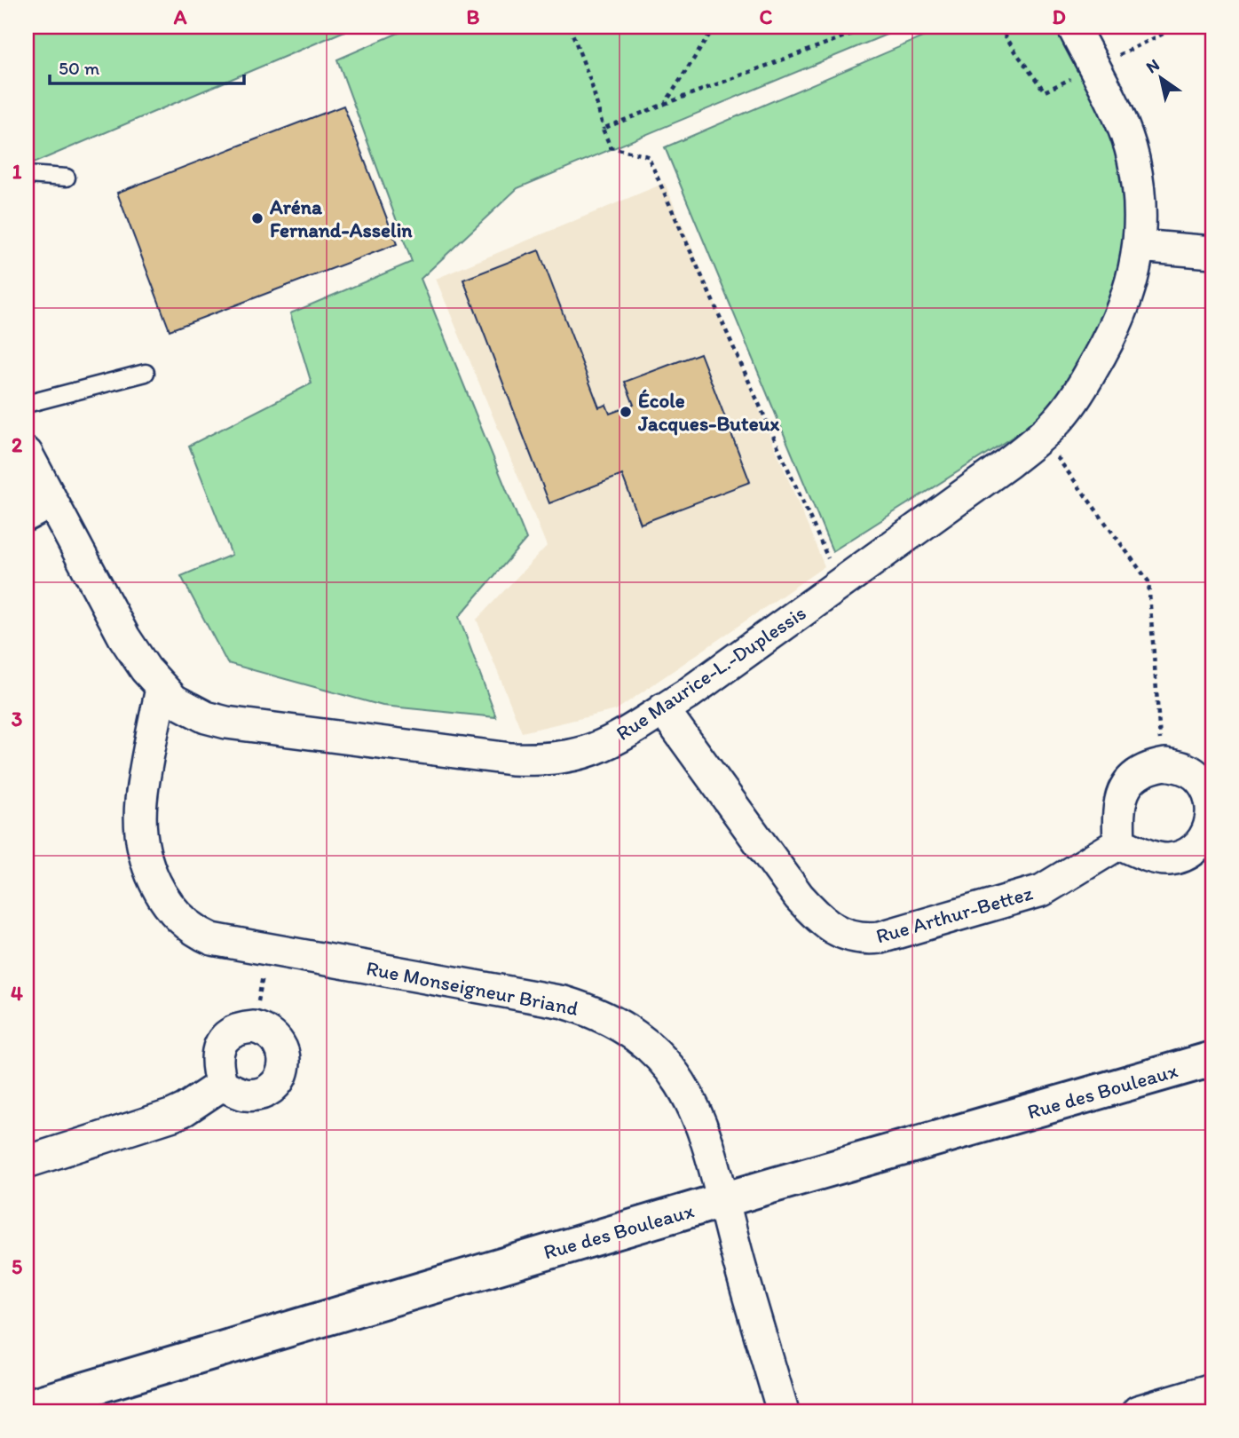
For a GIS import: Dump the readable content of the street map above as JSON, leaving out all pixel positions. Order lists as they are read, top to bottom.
{
  "streets": {
    "street": [
      "Rue Maurice-L.-Duplessis",
      "Rue Arthur-Bettez",
      "Rue Monseigneur Briand",
      "Rue des Bouleaux"
    ]
  },
  "crossings": [
    ["Rue Maurice-L.-Duplessis", "Rue Arthur-Bettez"],
    ["Rue Maurice-L.-Duplessis", "Rue Monseigneur Briand"],
    ["Rue Monseigneur Briand", "Rue des Bouleaux"]
  ],
  "places": ["Aréna Fernand-Asselin", "École Jacques-Buteux"],
  "scale_bar": "50 m",
  "north": "top left",
  "grid": {
    "columns": [
      "A",
      "B",
      "C",
      "D"
    ],
    "rows": [
      "1",
      "2",
      "3",
      "4",
      "5"
    ]
  }
}
